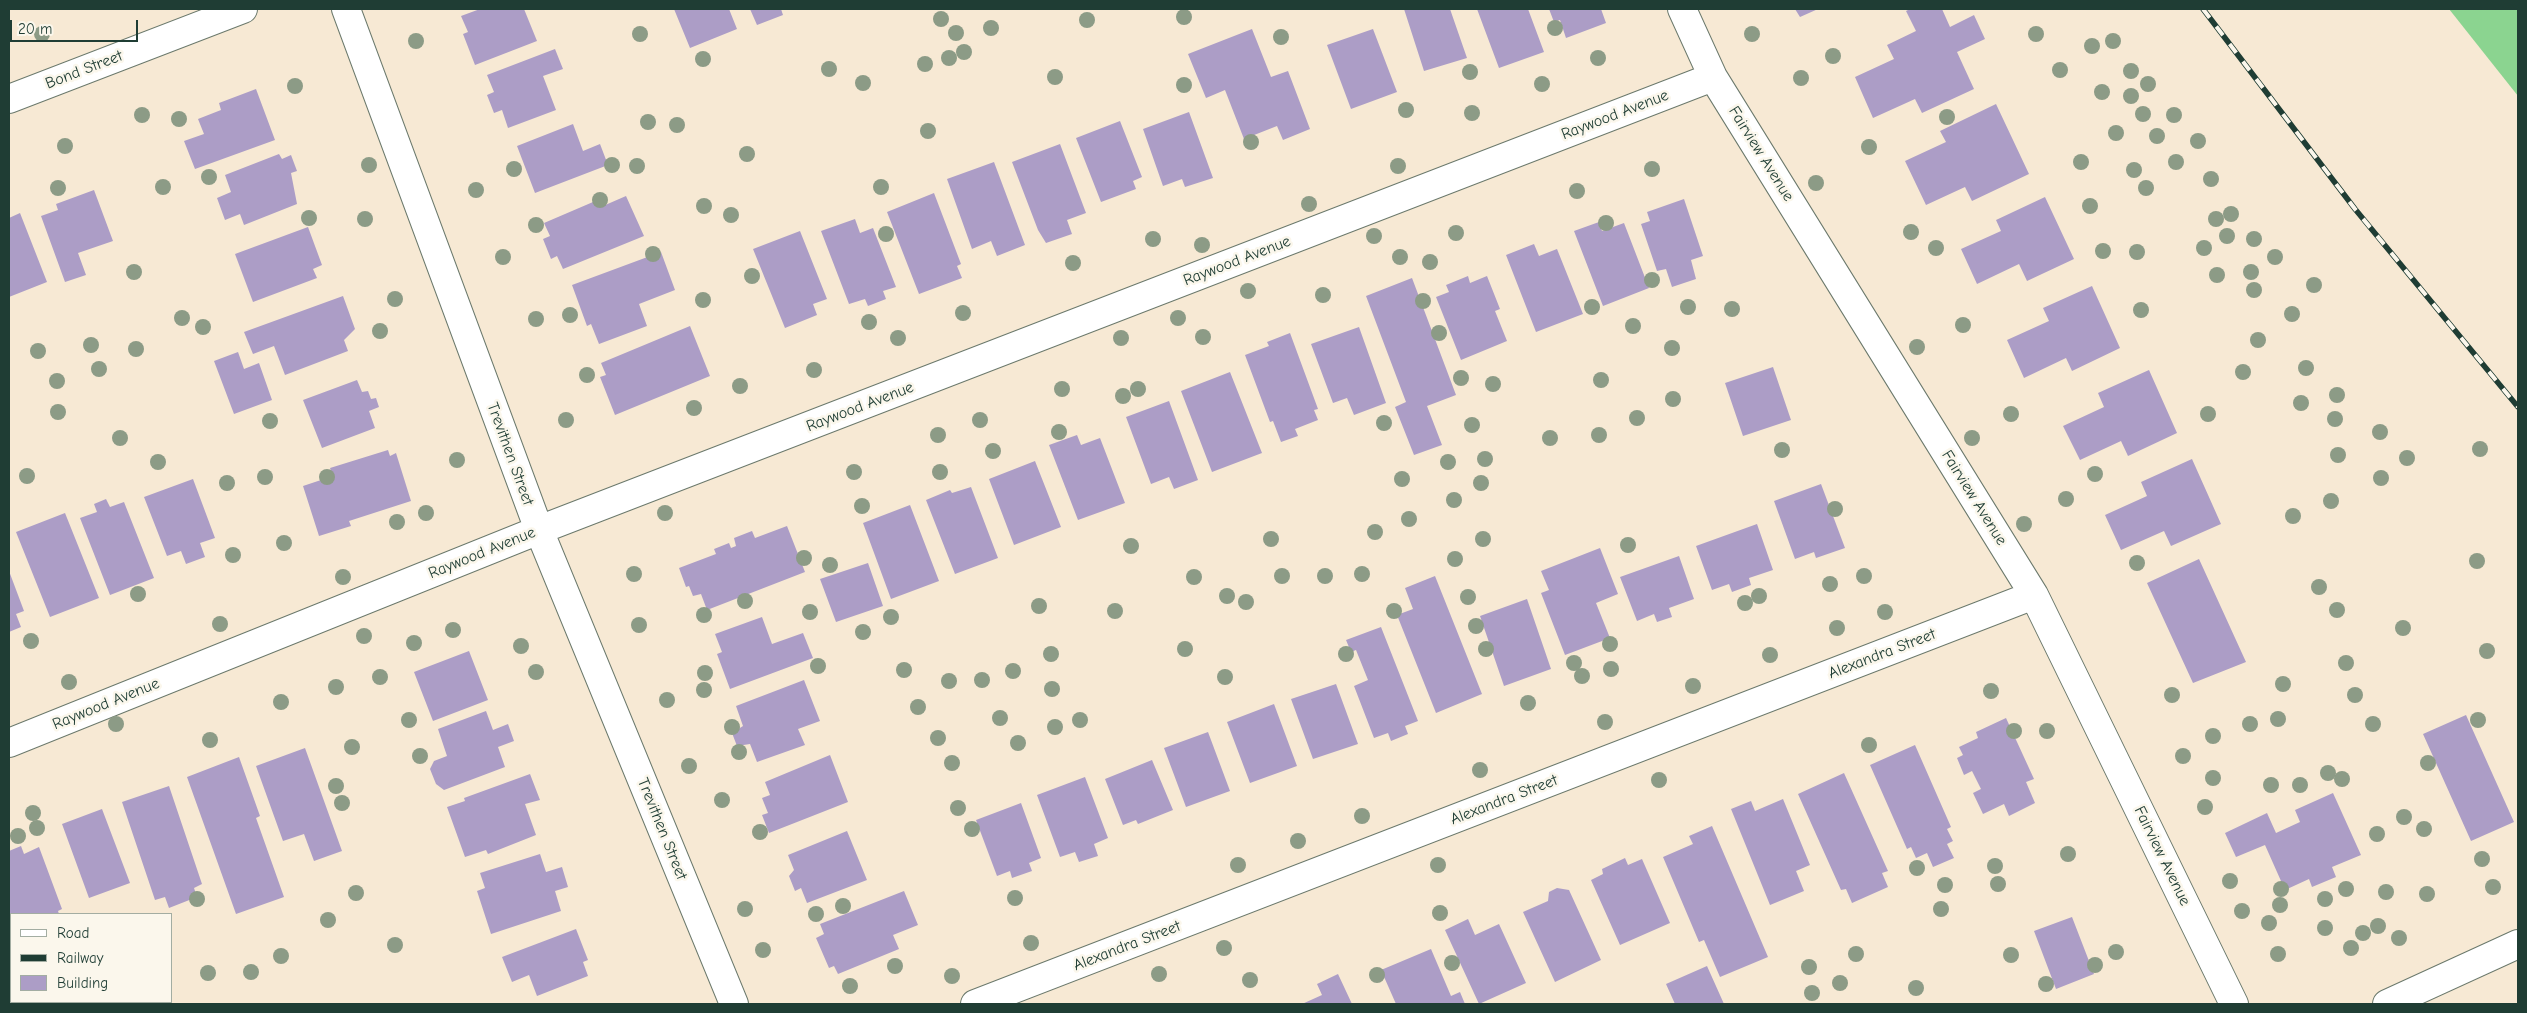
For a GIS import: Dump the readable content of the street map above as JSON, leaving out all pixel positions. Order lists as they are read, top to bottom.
{
  "streets": {
    "street": [
      "Bond Street",
      "Raywood Avenue",
      "Fairview Avenue",
      "Trevithen Street",
      "Alexandra Street"
    ]
  },
  "crossings": [
    ["Raywood Avenue", "Fairview Avenue"],
    ["Raywood Avenue", "Trevithen Street"],
    ["Fairview Avenue", "Alexandra Street"]
  ],
  "legend": ["Road", "Railway", "Building"],
  "scale_bar": "20 m"
}
